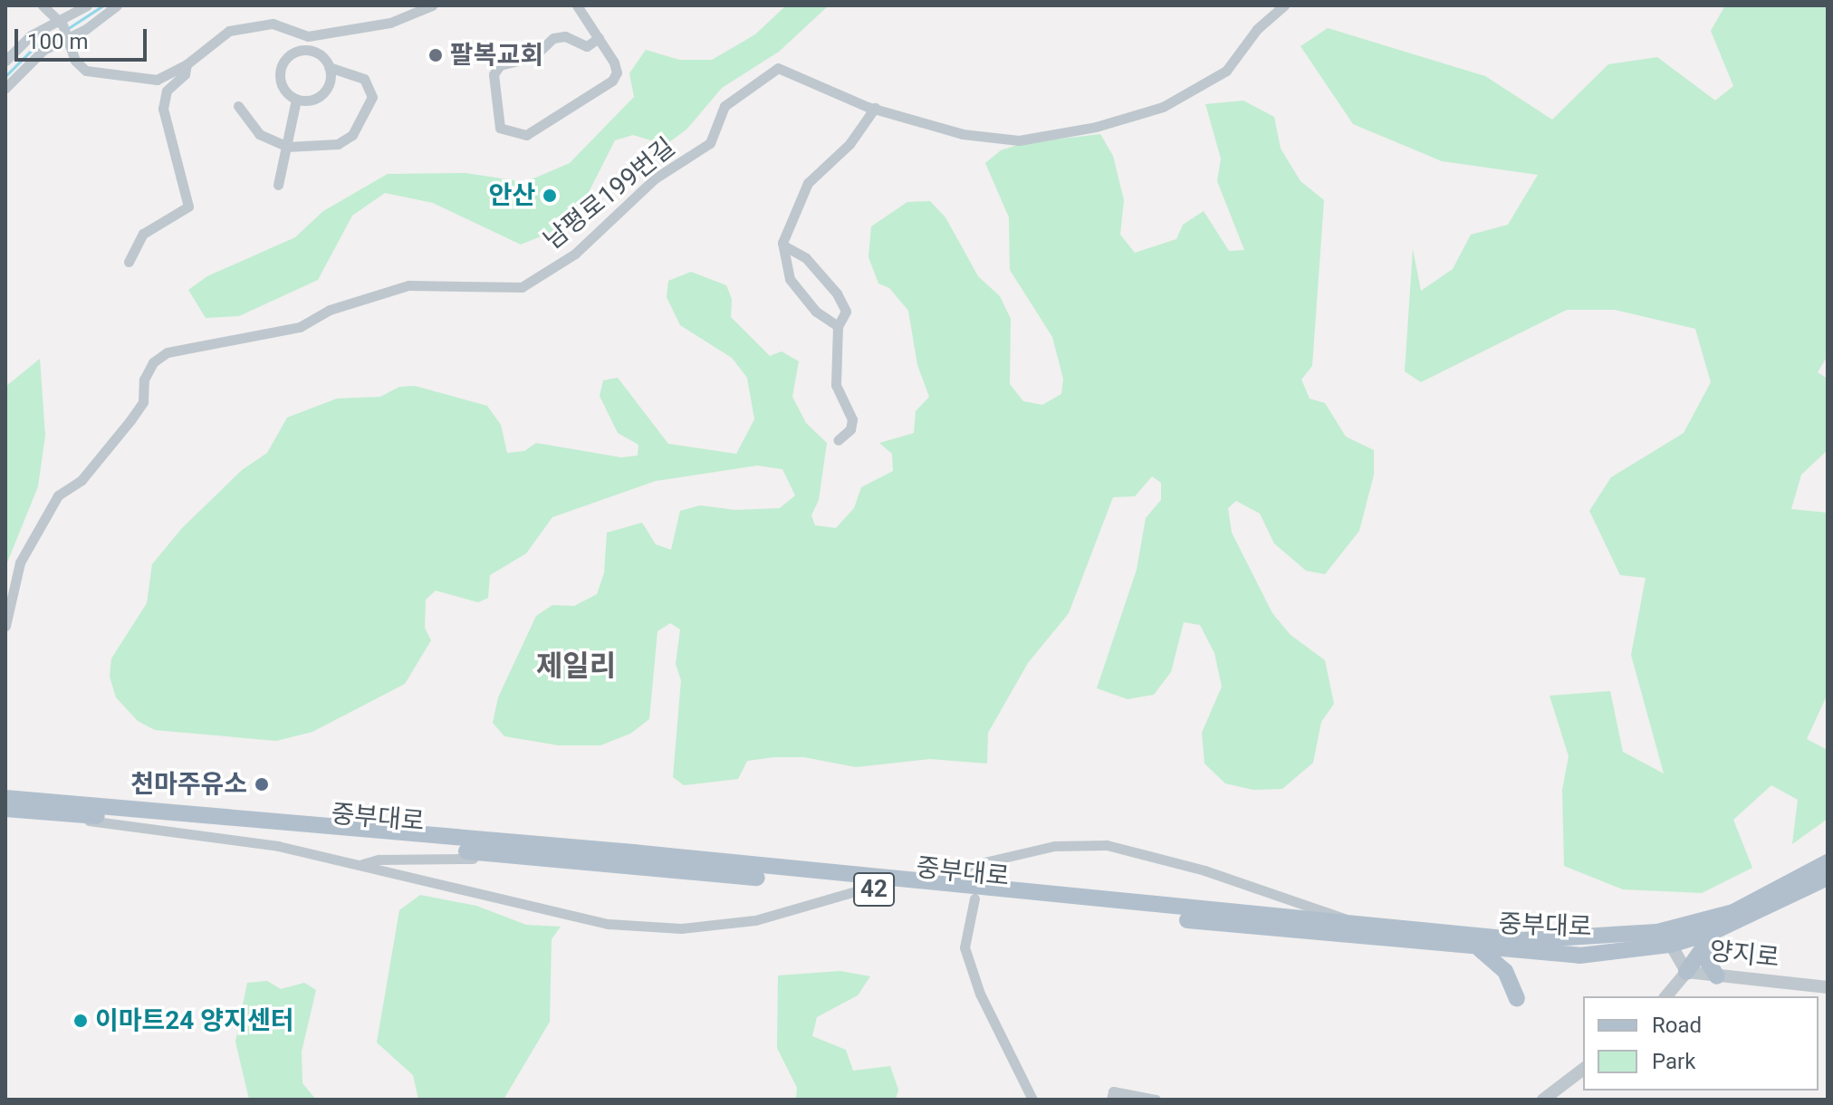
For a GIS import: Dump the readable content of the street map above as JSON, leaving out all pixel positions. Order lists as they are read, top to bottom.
{
  "streets": {
    "main road": ["중부대로", "42"],
    "street": ["남평로199번길", "양지로"]
  },
  "crossings": [
    ["중부대로", "42"],
    ["중부대로", "양지로"]
  ],
  "districts": ["제일리"],
  "places": [
    "팔복교회",
    "안산",
    "천마주유소",
    "이마트24 양지센터"
  ],
  "legend": ["Road", "Park"],
  "scale_bar": "100 m"
}
